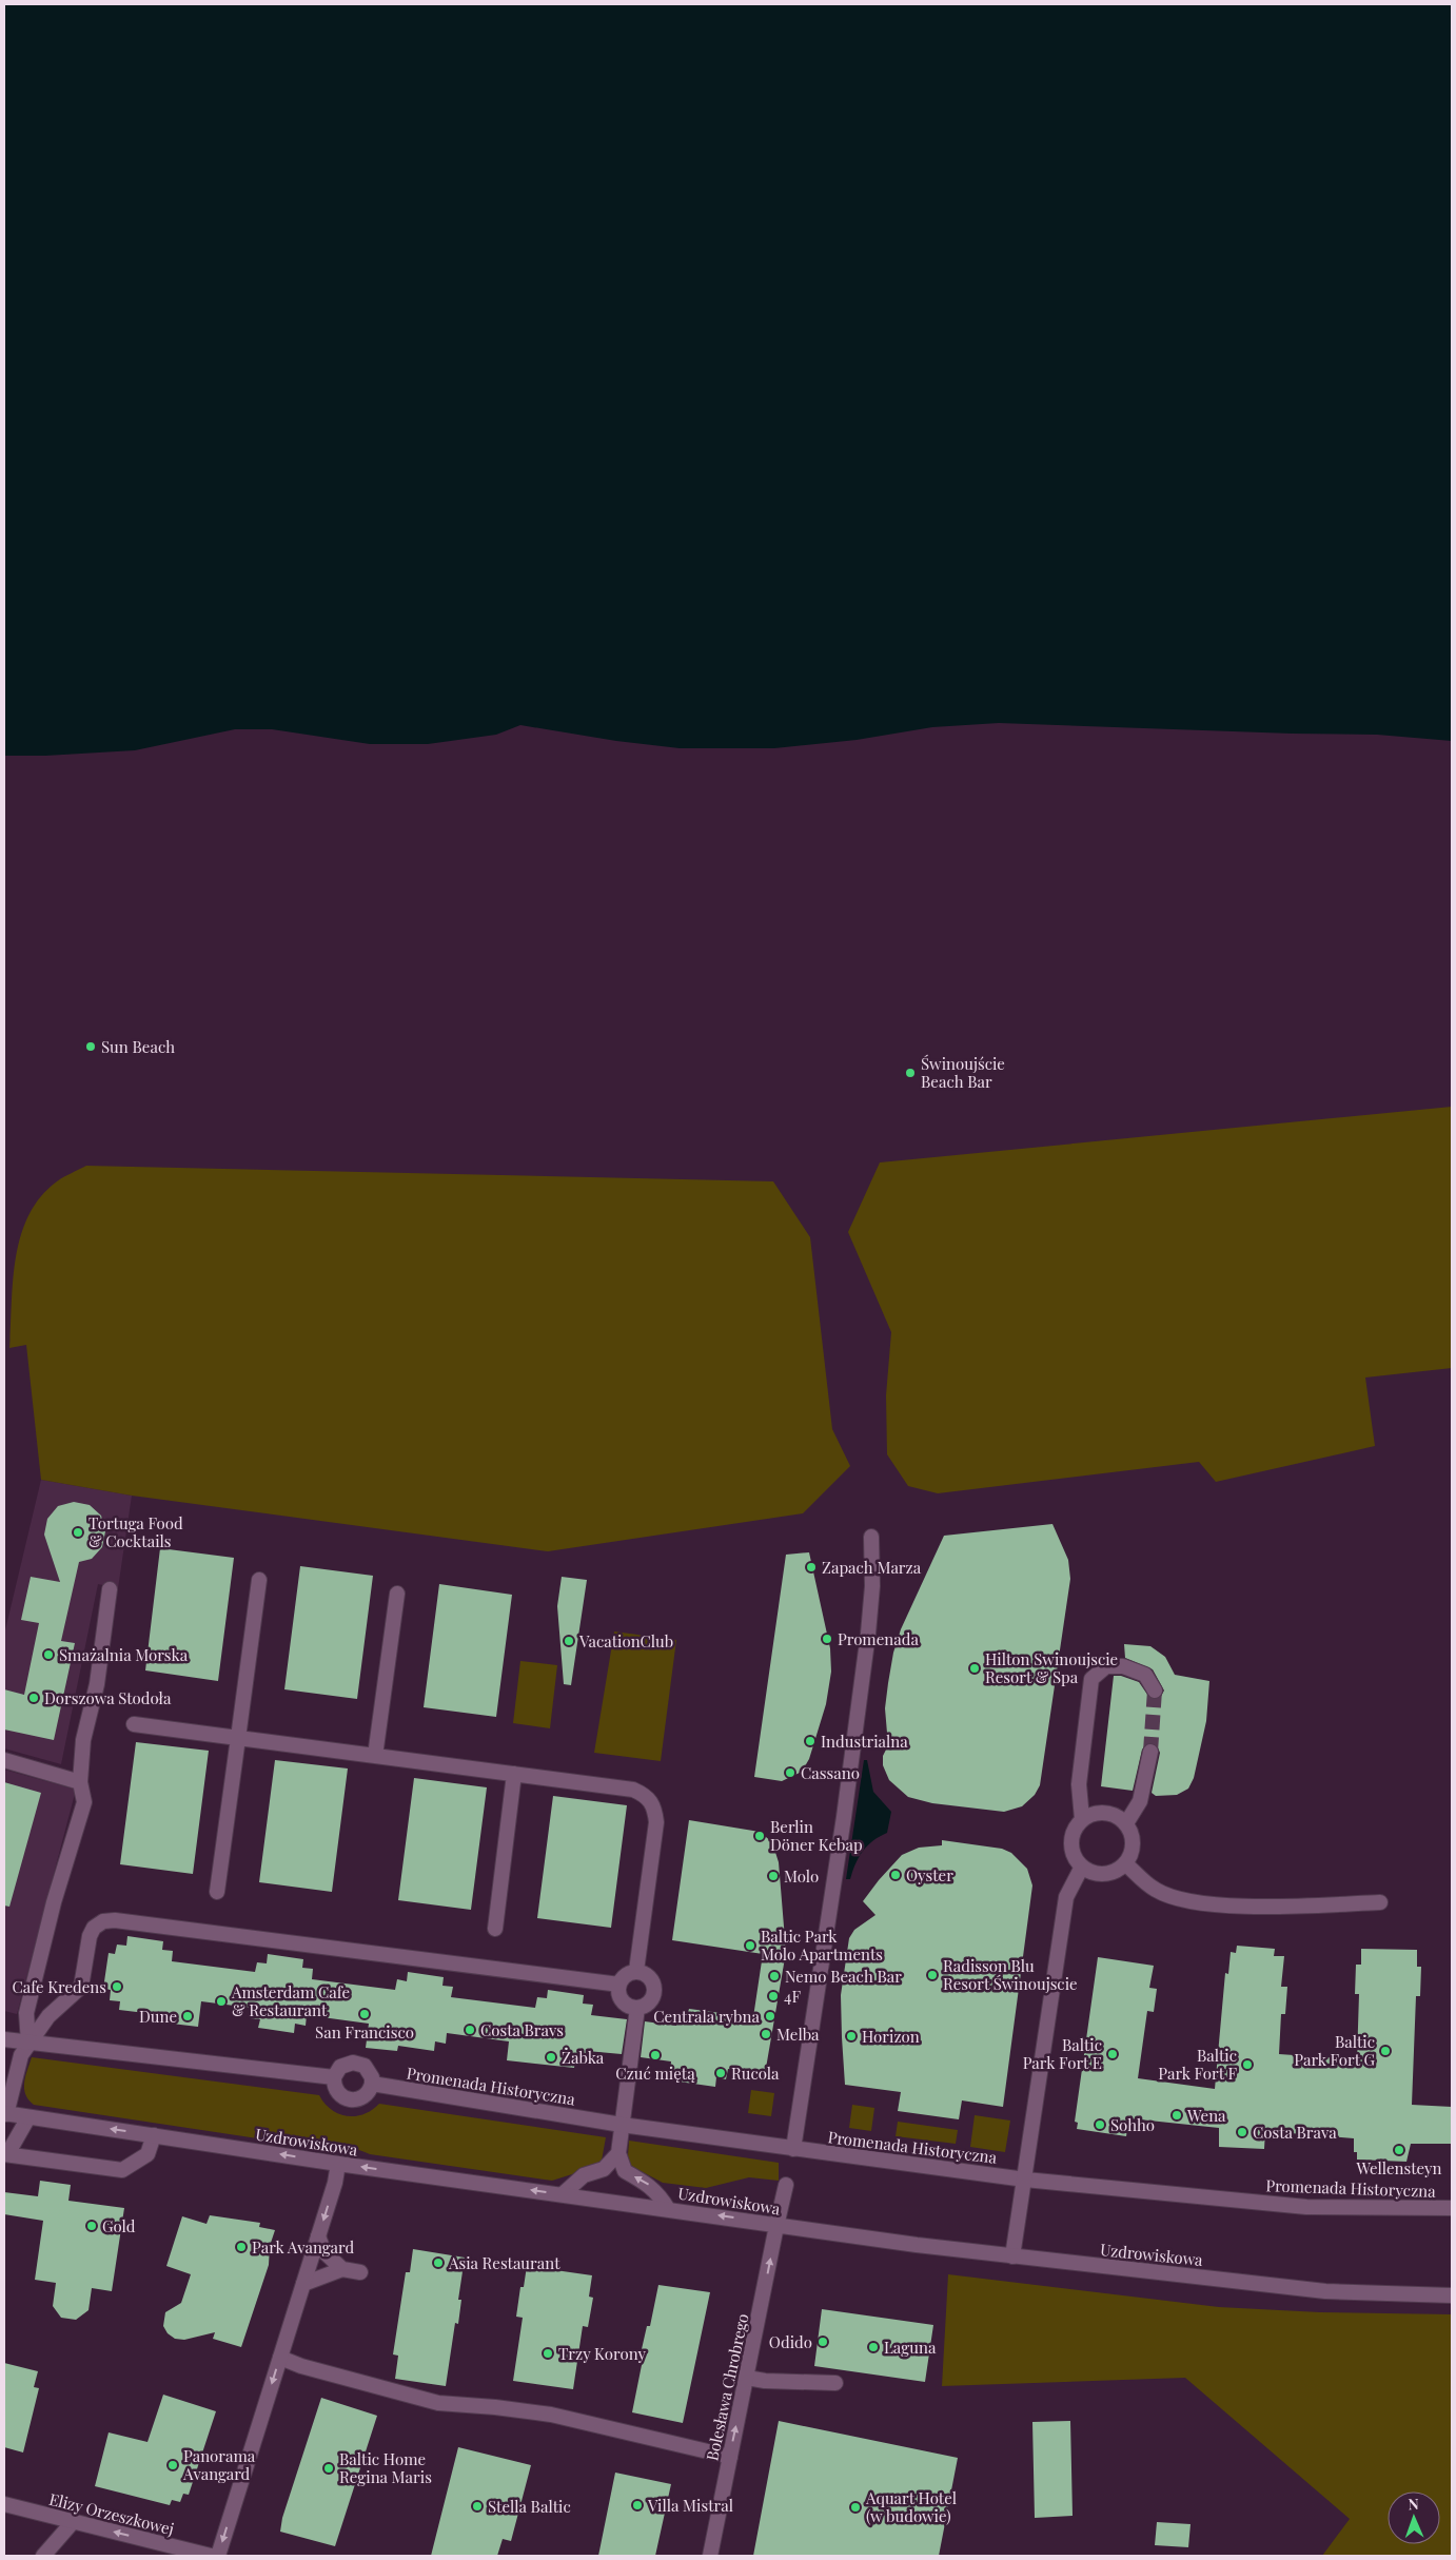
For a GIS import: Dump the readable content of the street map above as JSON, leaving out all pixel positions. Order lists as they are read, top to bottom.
{
  "streets": {
    "street": [
      "Promenada Historyczna",
      "Uzdrowiskowa",
      "Bolesława Chrobrego",
      "Elizy Orzeszkowej"
    ]
  },
  "crossings": [
    ["Uzdrowiskowa", "Bolesława Chrobrego"]
  ],
  "one_way": ["Bolesława Chrobrego", "Elizy Orzeszkowej"],
  "places": [
    "Sun Beach",
    "Świnoujście Beach Bar",
    "Tortuga Food & Cocktails",
    "Zapach Marza",
    "Promenada",
    "VacationClub",
    "Smażalnia Morska",
    "Hilton Swinoujscie Resort & Spa",
    "Dorszowa Stodoła",
    "Industrialna",
    "Cassano",
    "Berlin Döner Kebap",
    "Oyster",
    "Molo",
    "Baltic Park Molo Apartments",
    "Radisson Blu Resort Świnoujscie",
    "Nemo Beach Bar",
    "Cafe Kredens",
    "4F",
    "Amsterdam Cafe & Restaurant",
    "San Francisco",
    "Dune",
    "Centrala rybna",
    "Costa Bravs",
    "Melba",
    "Horizon",
    "Baltic Park Fort G",
    "Baltic Park Fort E",
    "Czuć miętą",
    "Żabka",
    "Baltic Park Fort F",
    "Rucola",
    "Wena",
    "Sohho",
    "Costa Brava",
    "Wellensteyn",
    "Gold",
    "Park Avangard",
    "Asia Restaurant",
    "Odido",
    "Laguna",
    "Trzy Korony",
    "Panorama Avangard",
    "Baltic Home Regina Maris",
    "Villa Mistral",
    "Stella Baltic",
    "Aquart Hotel (w budowie)"
  ],
  "north": "top"
}
